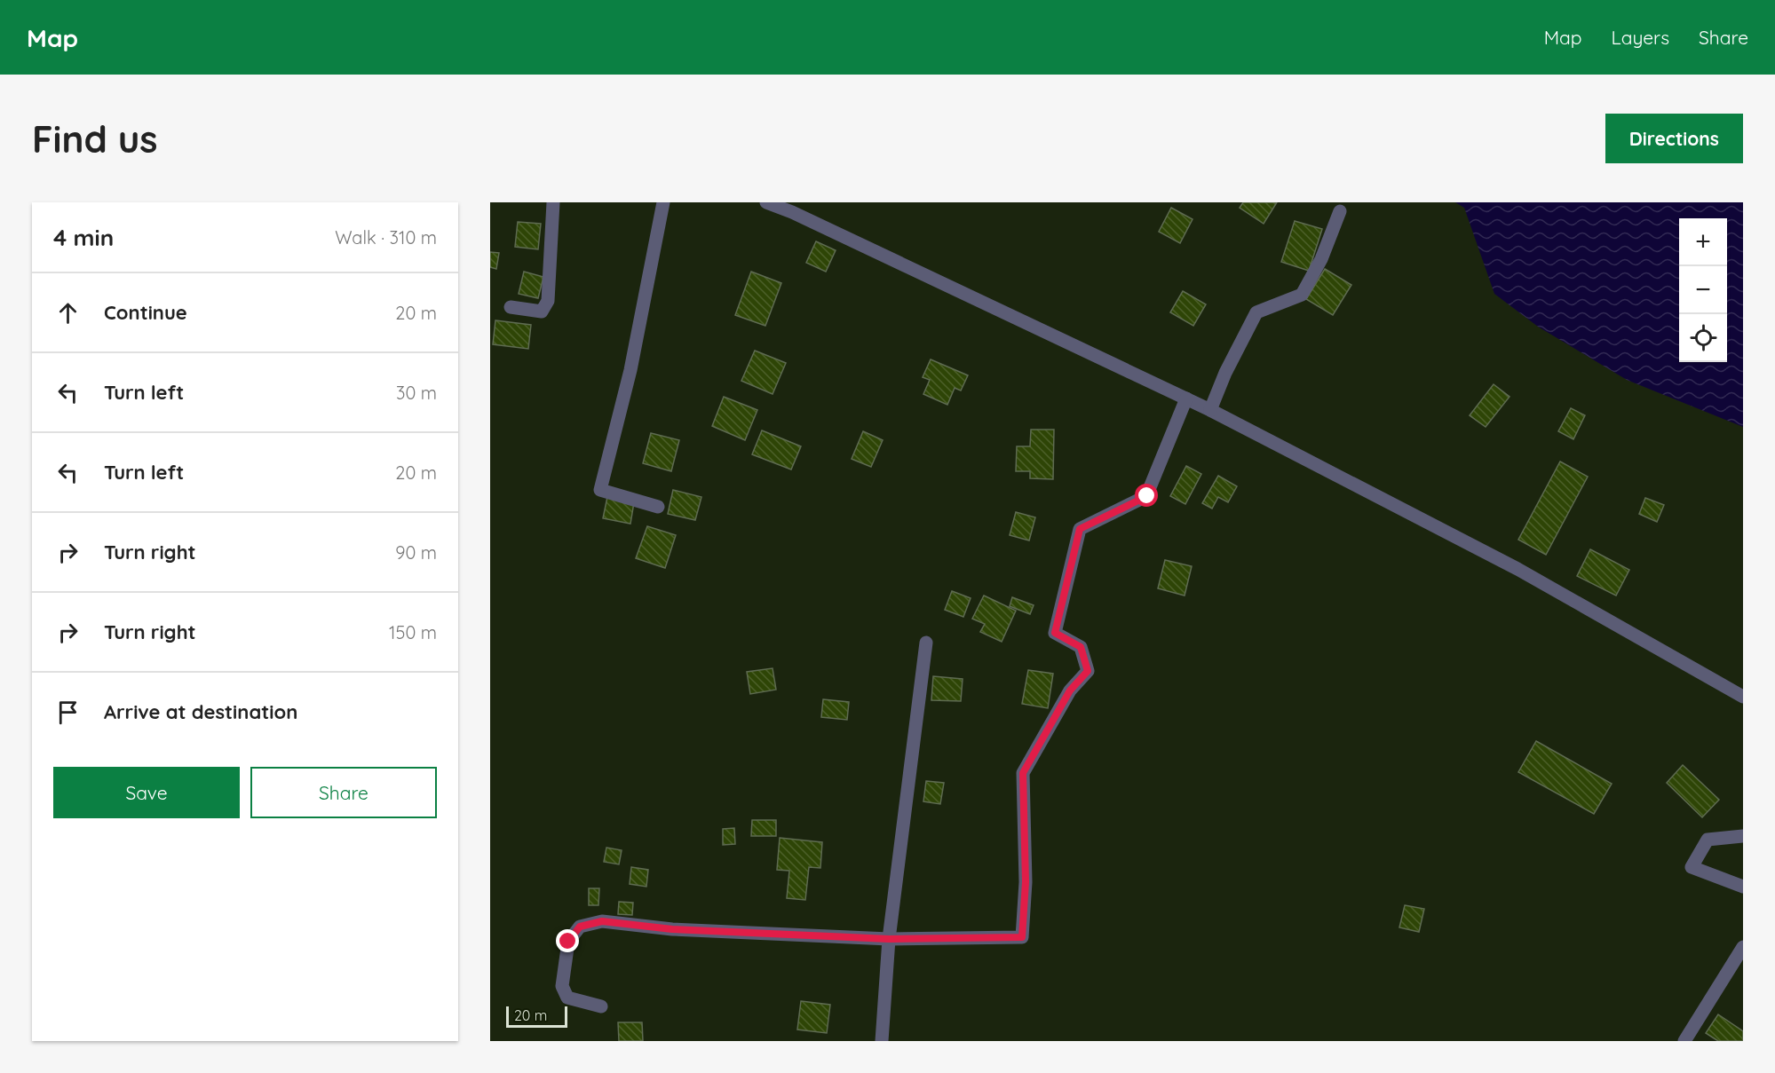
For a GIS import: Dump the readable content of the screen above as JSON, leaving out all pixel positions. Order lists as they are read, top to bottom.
{
  "scale_bar": "20 m",
  "page": {
    "header": "Map",
    "nav": ["Map", "Layers", "Share"],
    "buttons": [
      "Directions",
      ["Save", "Share"]
    ],
    "title": "Find us",
    "heading": ["4 min", "Walk · 310 m"],
    "map_buttons": ["+", "−"],
    "list": [
      ["Continue", "20 m"],
      ["Turn left", "30 m"],
      ["Turn left", "20 m"],
      ["Turn right", "90 m"],
      ["Turn right", "150 m"],
      "Arrive at destination"
    ],
    "scale": "20 m"
  }
}
